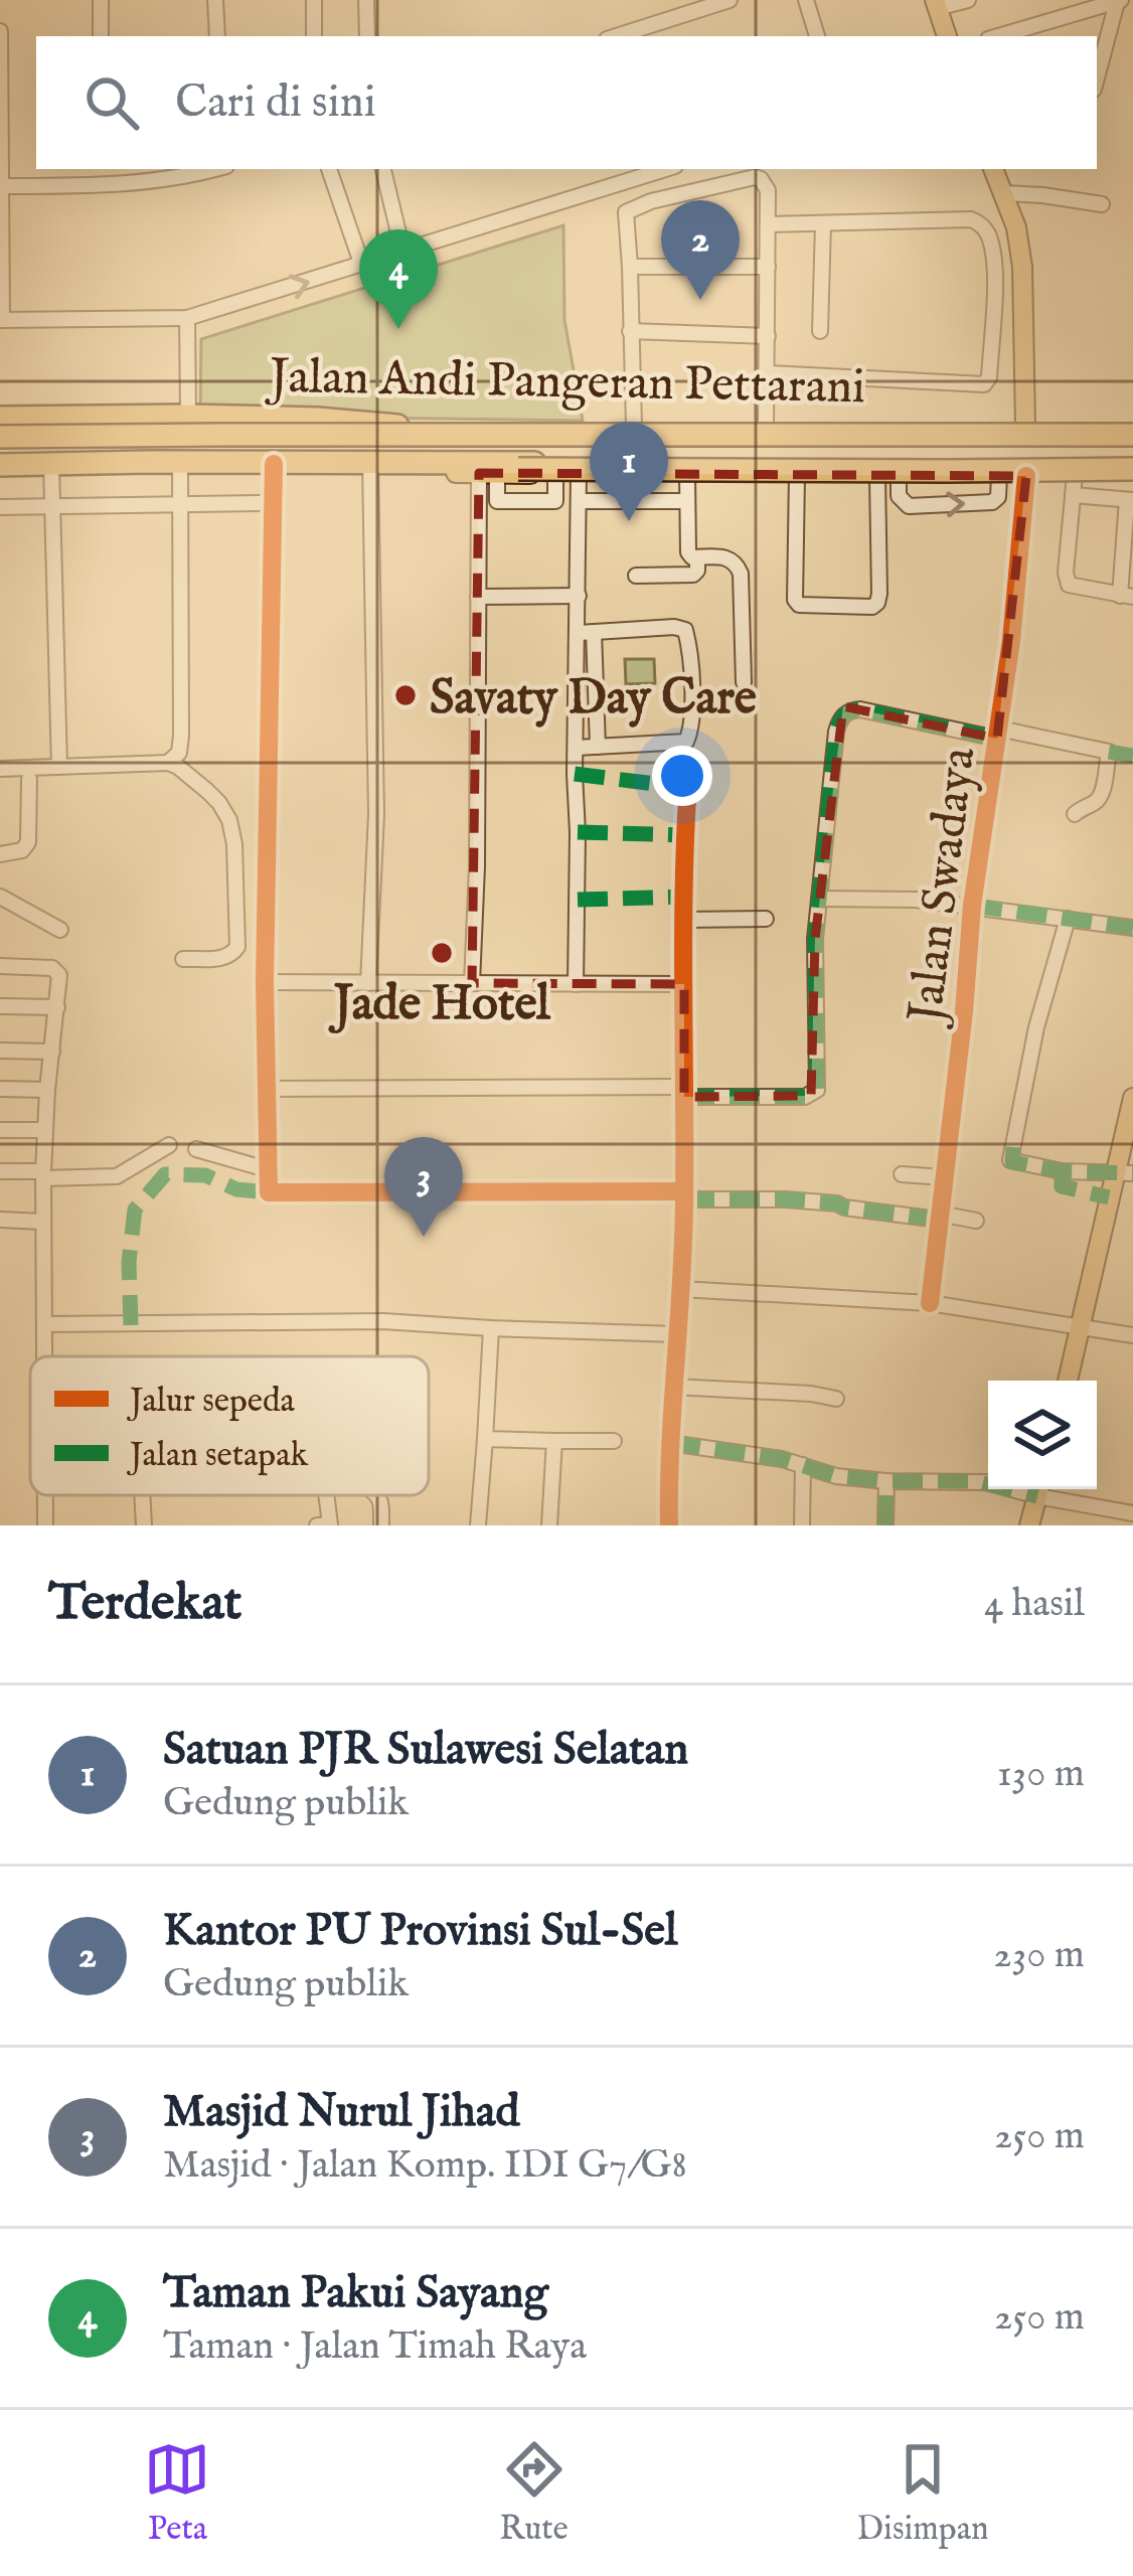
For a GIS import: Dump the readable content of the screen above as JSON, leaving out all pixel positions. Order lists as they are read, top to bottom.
{
  "streets": {
    "highway": ["Jalan Andi Pangeran Pettarani"],
    "street": ["Jalan Swadaya"]
  },
  "crossings": [
    ["Jalan Andi Pangeran Pettarani", "Jalan Swadaya"]
  ],
  "places": ["Savaty Day Care", "Jade Hotel"],
  "legend": ["Jalur sepeda", "Jalan setapak"],
  "page": {
    "search": "Cari di sini",
    "pins": [
      "2",
      "4",
      "1",
      "3"
    ],
    "heading": ["Terdekat", "4 hasil"],
    "list": [
      {
        "mark": "1",
        "name": "Satuan PJR Sulawesi Selatan",
        "note": "Gedung publik",
        "value": "130 m"
      },
      {
        "mark": "2",
        "name": "Kantor PU Provinsi Sul-Sel",
        "note": "Gedung publik",
        "value": "230 m"
      },
      {
        "mark": "3",
        "name": "Masjid Nurul Jihad",
        "note": "Masjid · Jalan Komp. IDI G7/G8",
        "value": "250 m"
      },
      {
        "mark": "4",
        "name": "Taman Pakui Sayang",
        "note": "Taman · Jalan Timah Raya",
        "value": "250 m"
      }
    ],
    "nav": ["Peta", "Rute", "Disimpan"]
  }
}
